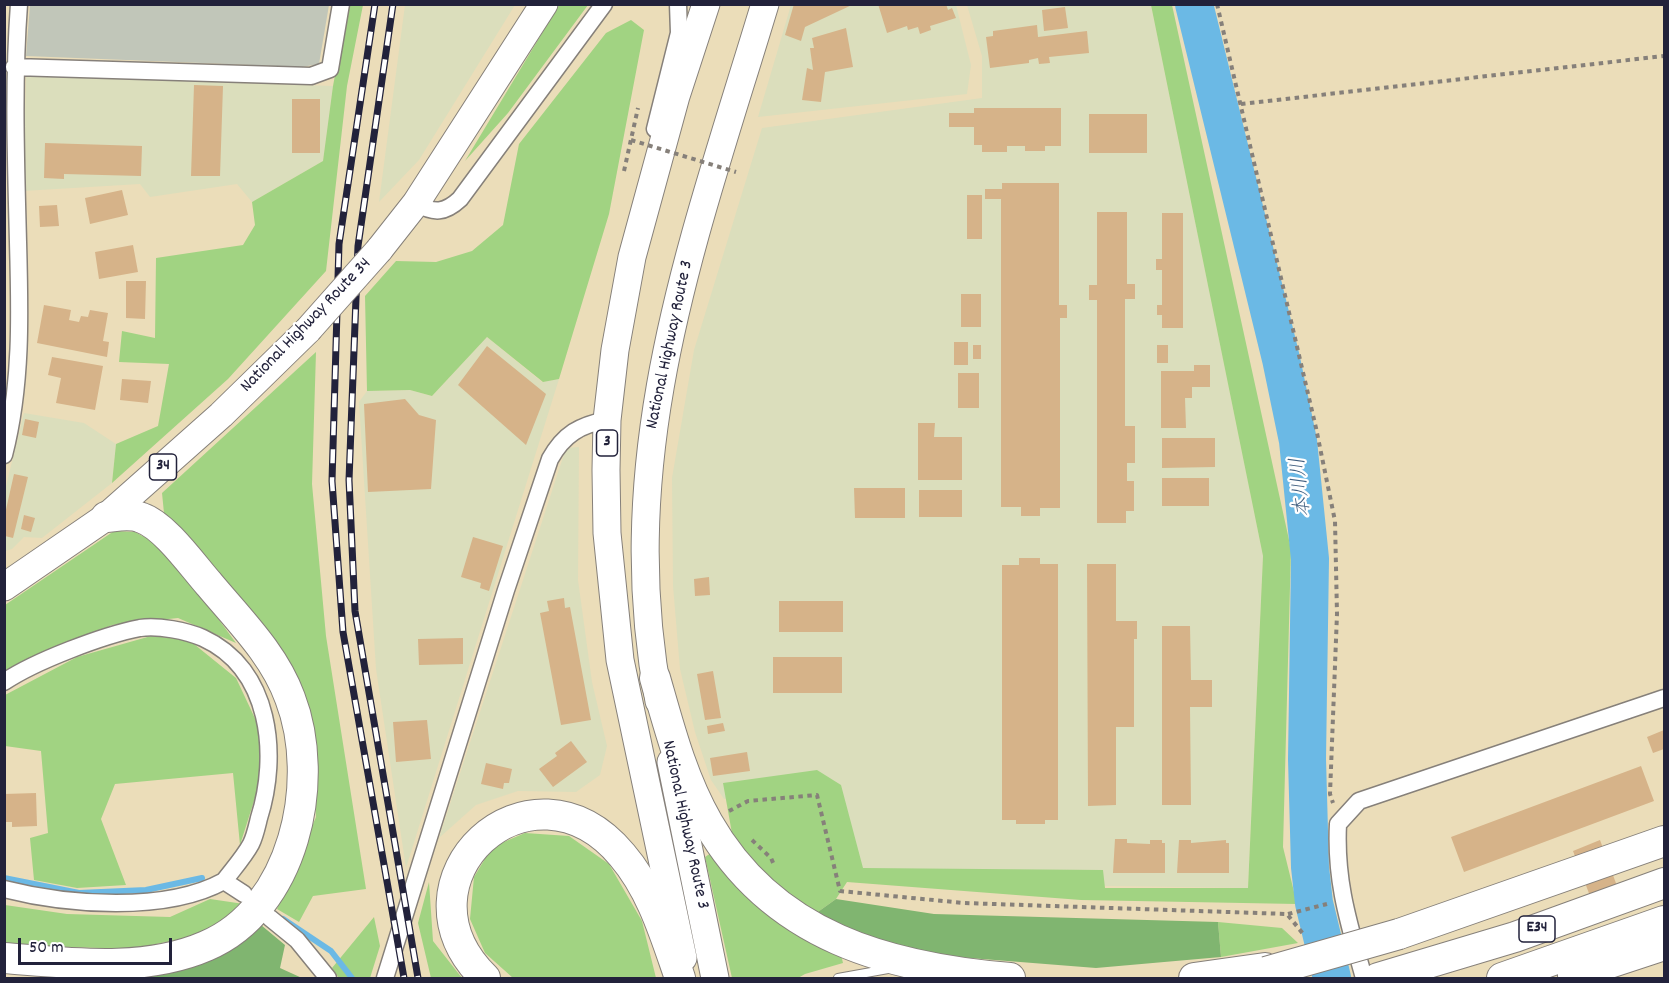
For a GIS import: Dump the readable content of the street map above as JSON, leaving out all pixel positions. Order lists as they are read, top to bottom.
{
  "streets": {
    "highway": [
      "National Highway Route 34",
      "National Highway Route 3",
      "3",
      "34",
      "E34"
    ]
  },
  "water": ["本川川"],
  "scale_bar": "50 m"
}
